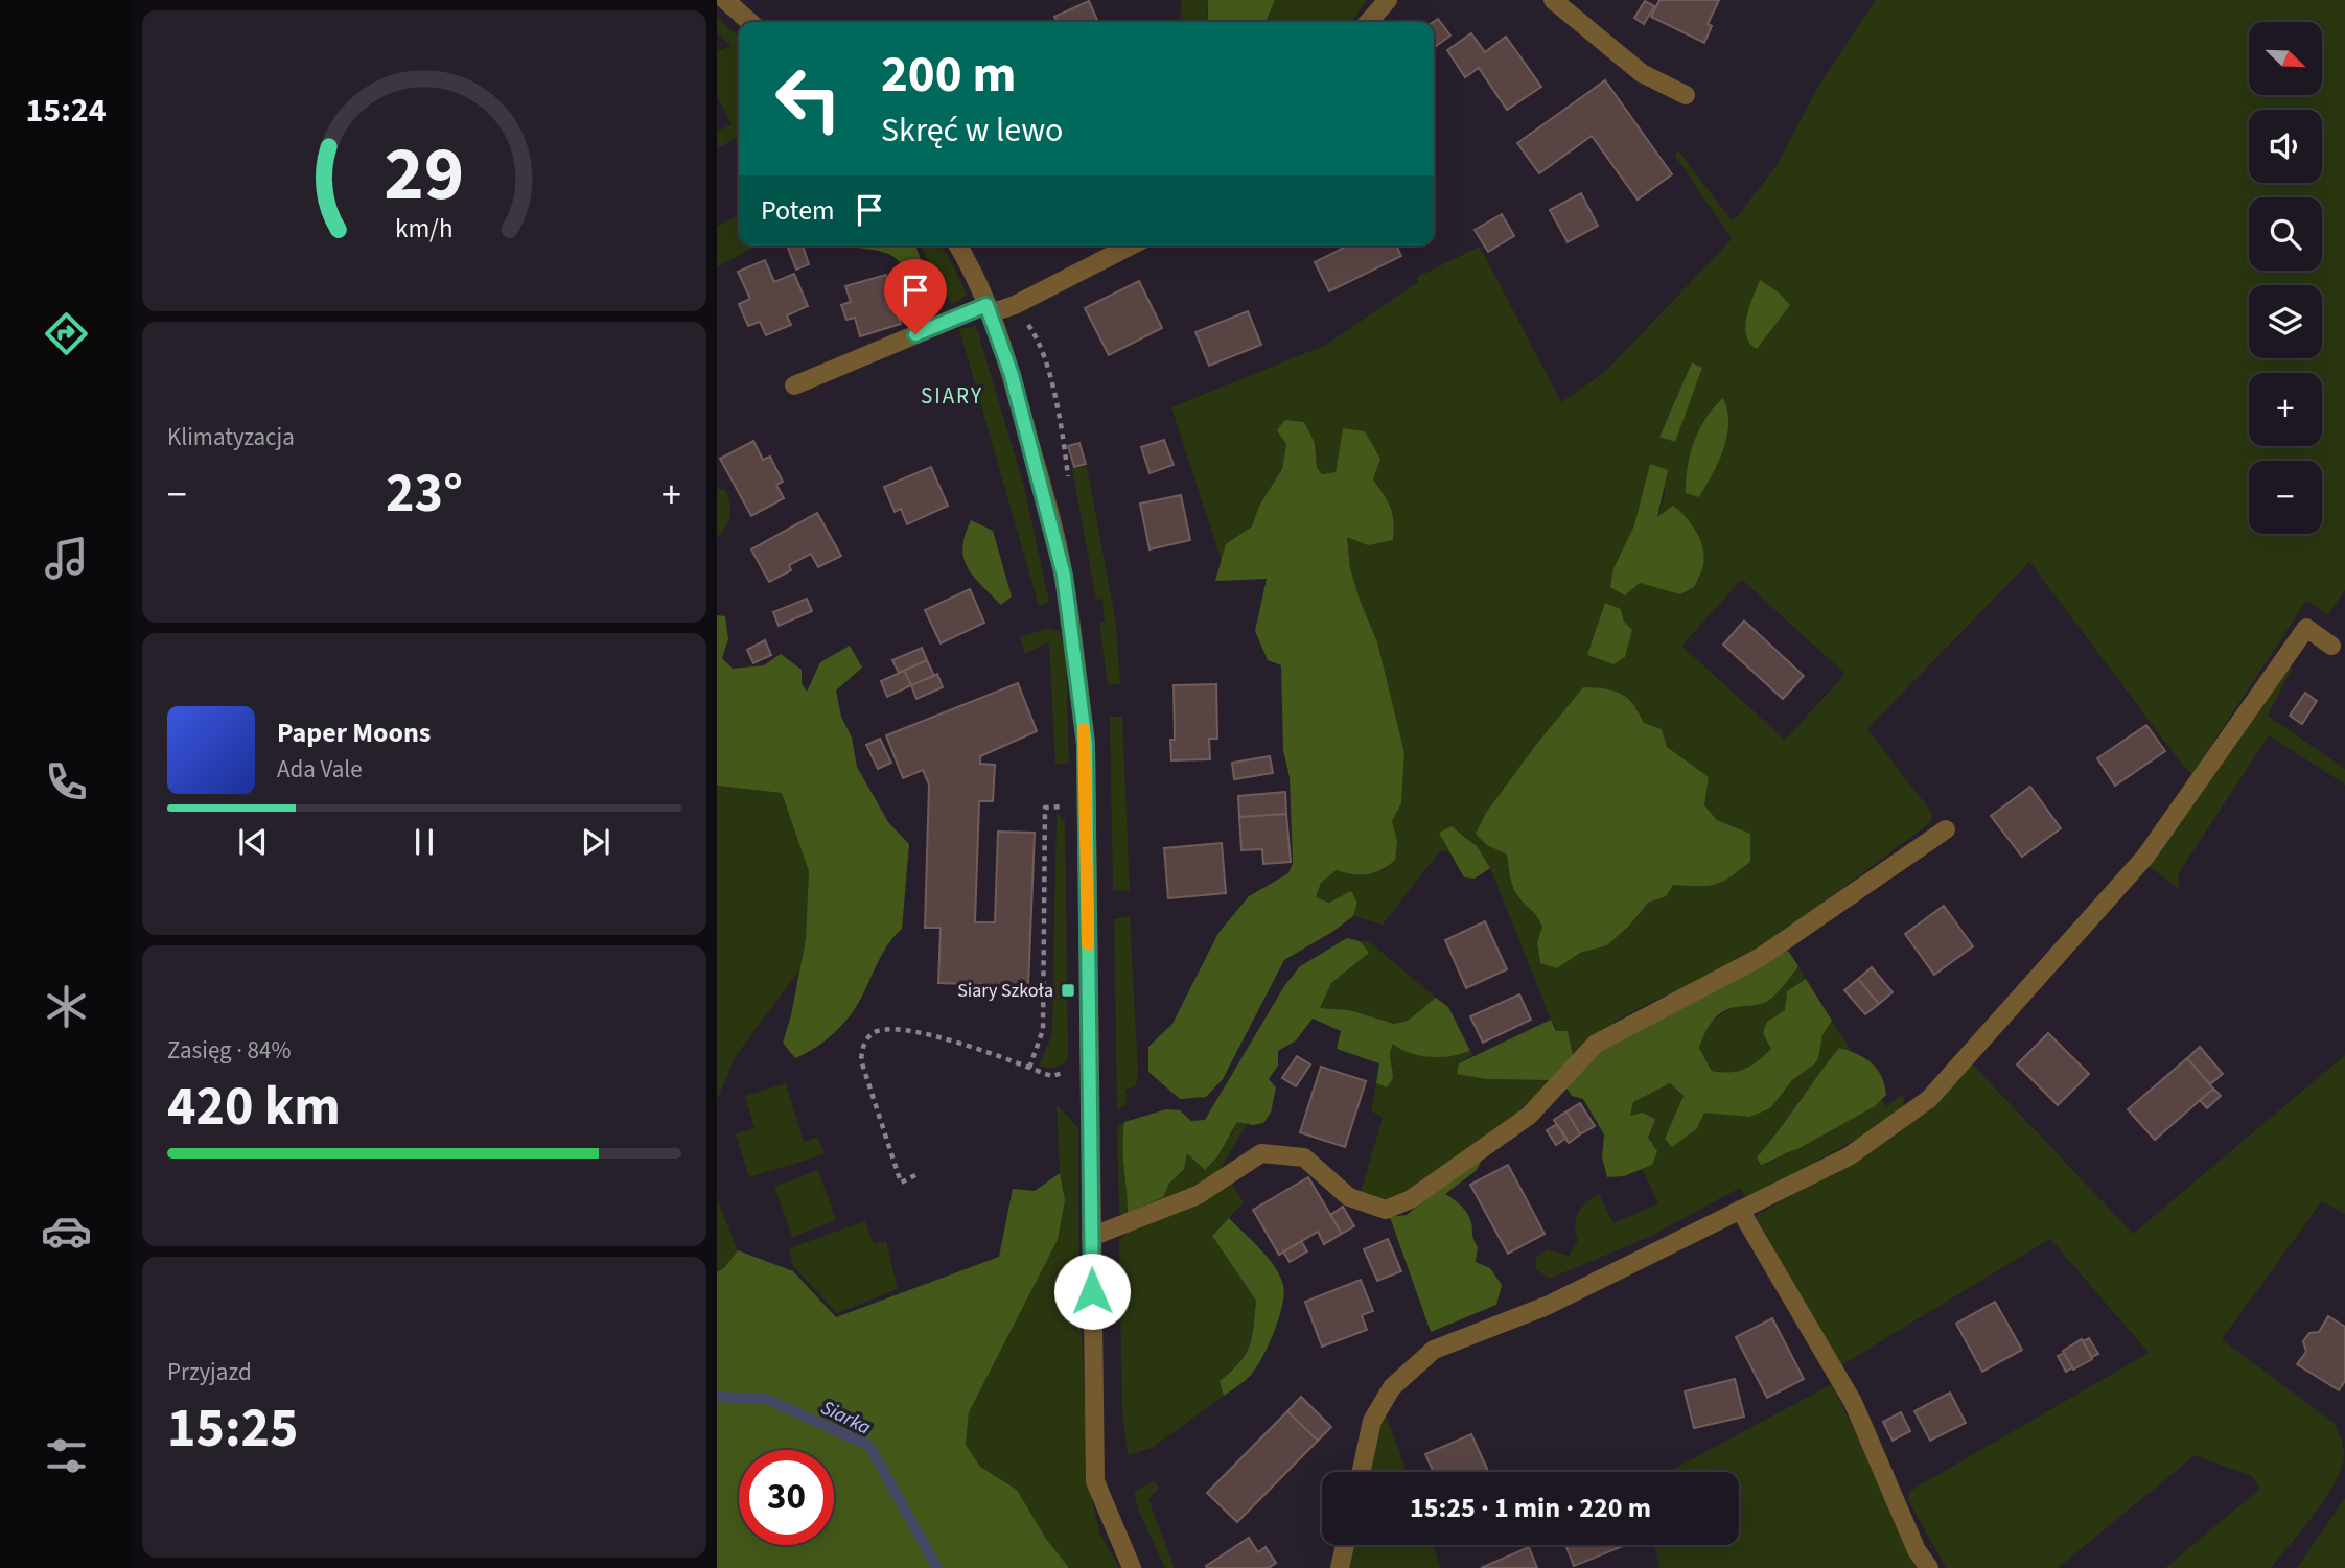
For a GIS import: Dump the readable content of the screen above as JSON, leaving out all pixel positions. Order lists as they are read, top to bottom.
{
  "districts": ["SIARY"],
  "water": ["Siarka"],
  "places": {
    "transit": ["Siary Szkoła"]
  },
  "north": "bottom right",
  "page": {
    "tabs": "15:24",
    "map_buttons": ["+", "−"],
    "turn": ["200 m", "Skręć w lewo"],
    "then": "Potem",
    "tile": [
      "Klimatyzacja",
      ["Zasięg · 84%", "420 km"],
      ["Przyjazd", "15:25"]
    ],
    "heat": ["−", "23°", "+"],
    "song": ["Paper Moons", "Ada Vale"],
    "limit": "30",
    "trip": "15:25 · 1 min · 220 m",
    "gauge": ["29", "km/h"]
  }
}
